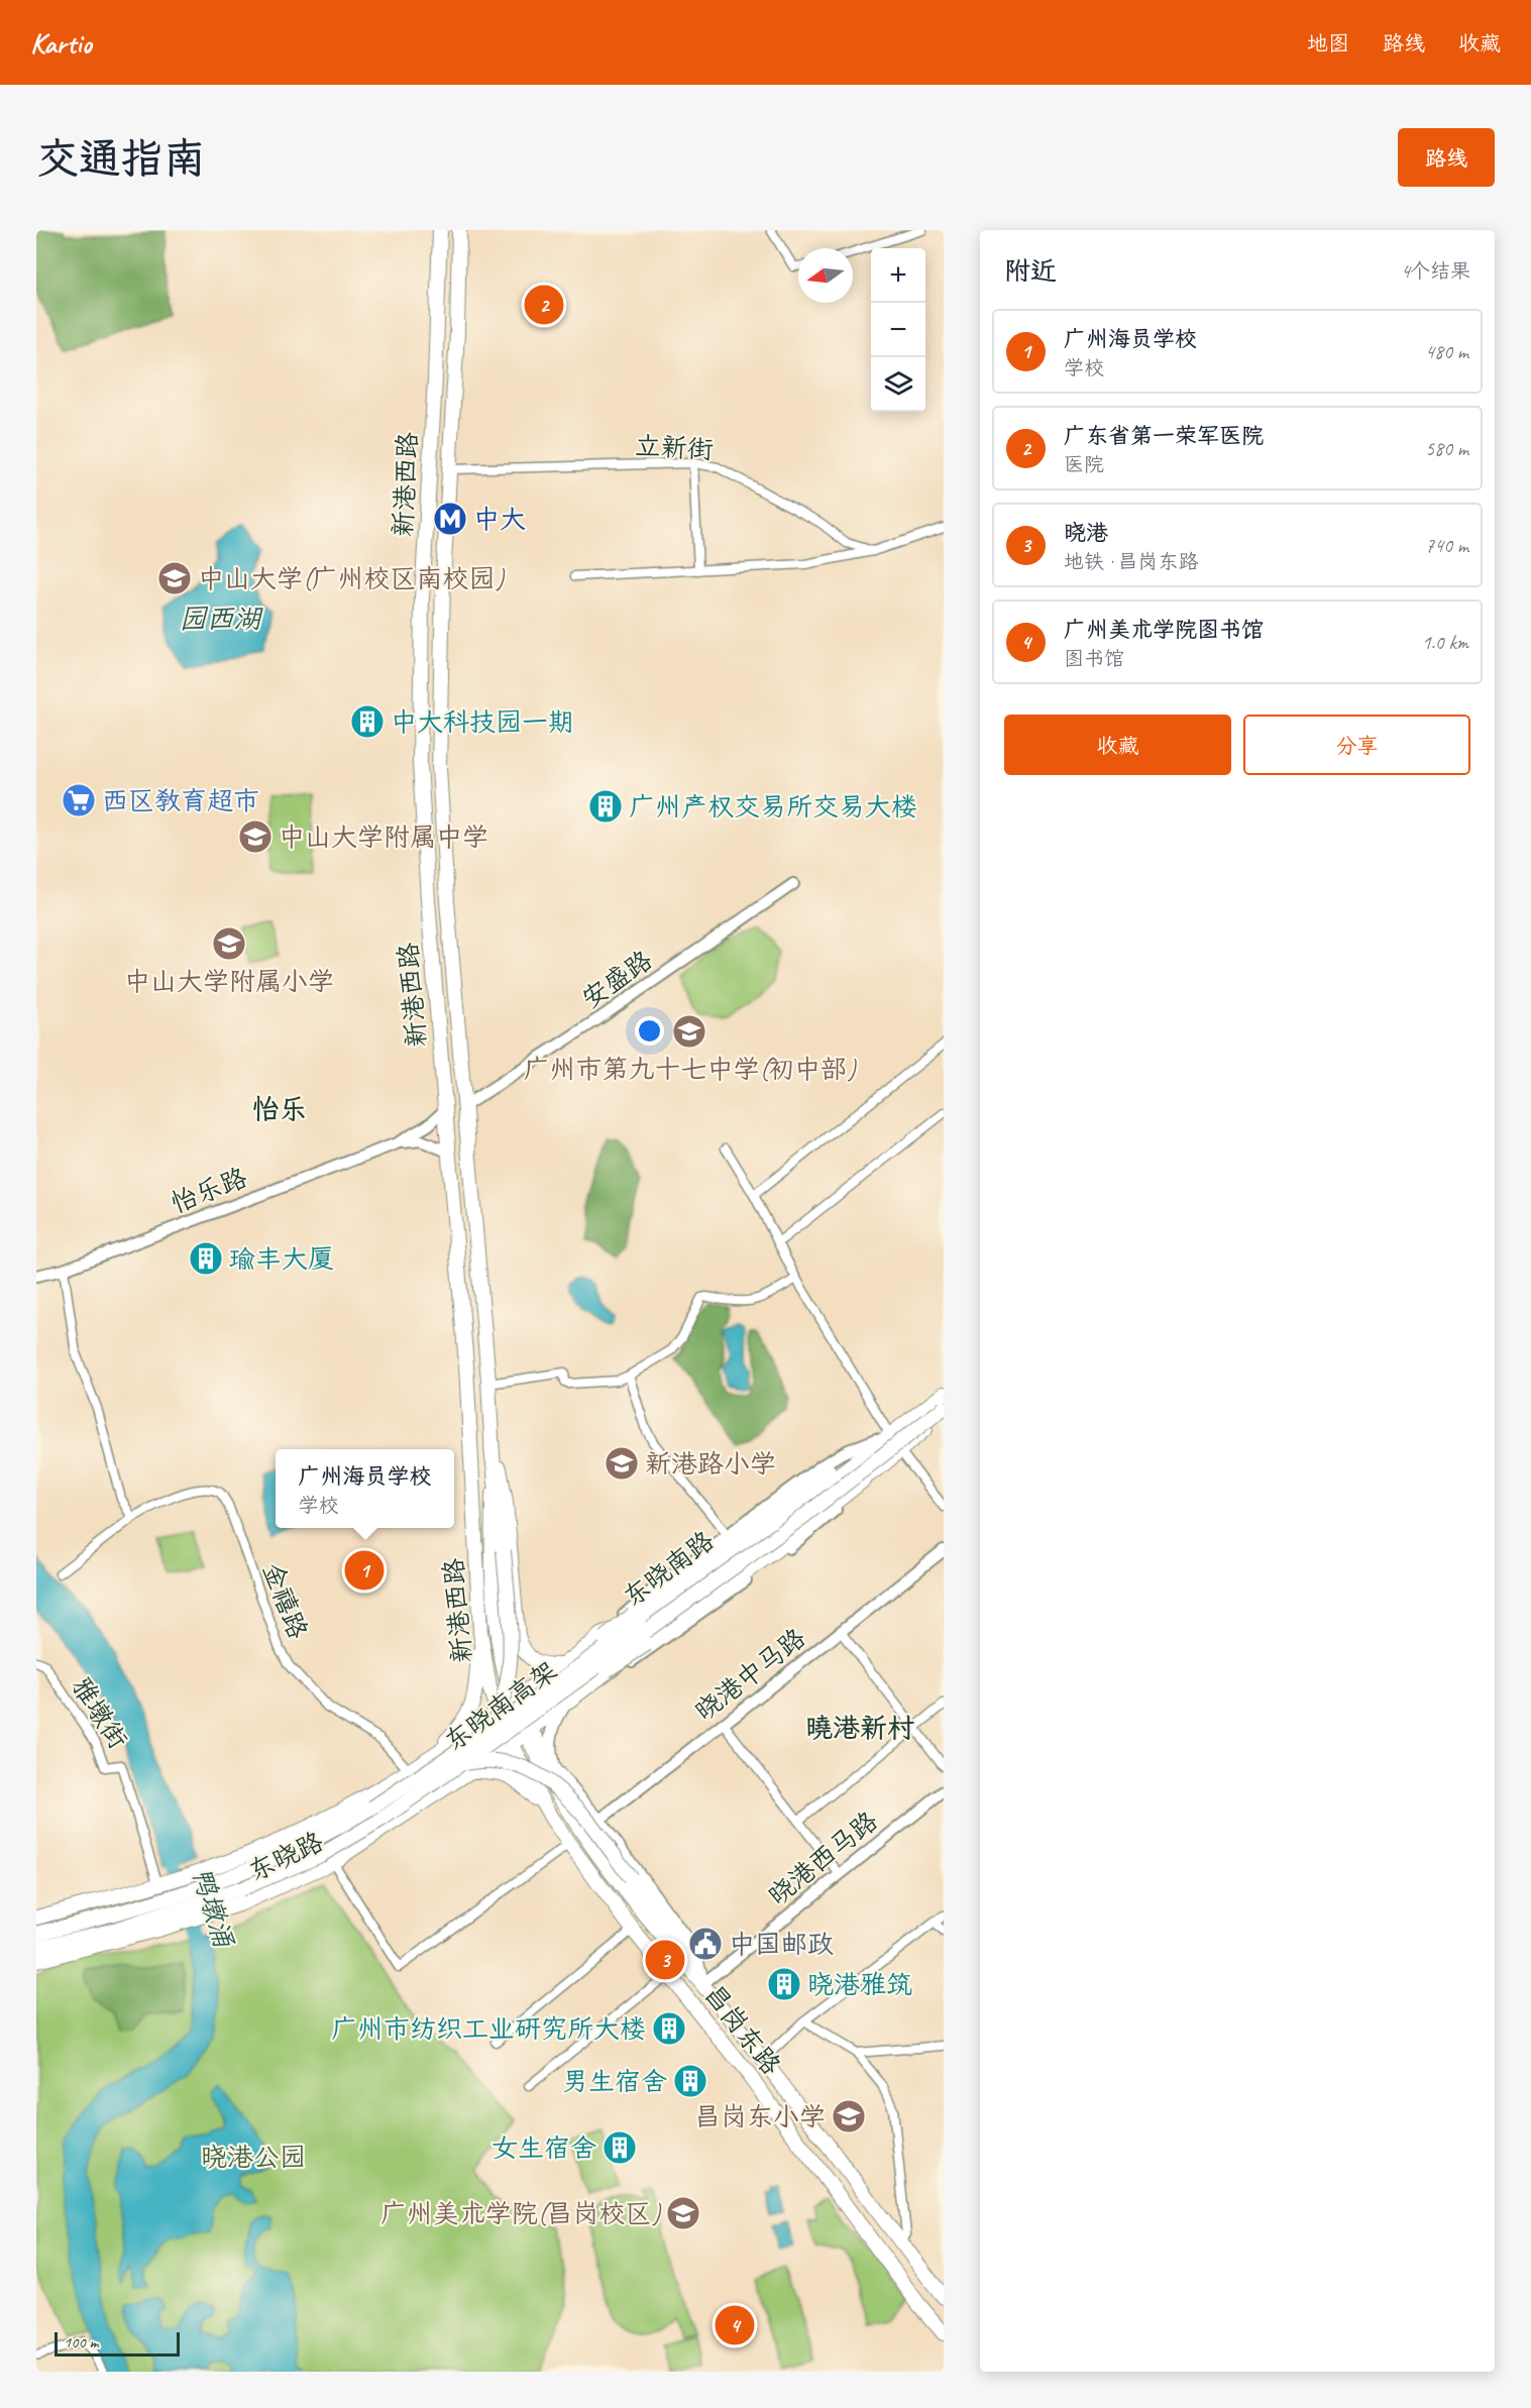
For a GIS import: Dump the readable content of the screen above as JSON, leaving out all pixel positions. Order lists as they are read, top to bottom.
{
  "streets": {
    "main road": [
      "新港西路",
      "东晓南路",
      "东晓南高架",
      "东晓路",
      "昌岗东路"
    ],
    "street": [
      "立新街",
      "安盛路",
      "怡乐路",
      "金禧路",
      "晓港中马路",
      "雅墩街",
      "晓港西马路"
    ]
  },
  "crossings": [
    ["立新街", "新港西路"],
    ["新港西路", "安盛路"],
    ["新港西路", "东晓南路"],
    ["新港西路", "东晓南高架"],
    ["新港西路", "东晓路"],
    ["新港西路", "昌岗东路"],
    ["东晓南路", "东晓南高架"],
    ["东晓南路", "东晓路"],
    ["东晓南路", "昌岗东路"],
    ["金禧路", "东晓路"],
    ["晓港中马路", "昌岗东路"],
    ["东晓南高架", "东晓路"],
    ["东晓南高架", "昌岗东路"],
    ["雅墩街", "东晓路"],
    ["东晓路", "昌岗东路"],
    ["晓港西马路", "昌岗东路"]
  ],
  "districts": ["怡乐", "曉港新村"],
  "water": ["园西湖", "鸭墩涌"],
  "parks": ["晓港公园"],
  "places": {
    "metro station": ["中大"],
    "school or university": [
      "中山大学(广州校区南校园)",
      "中山大学附属中学",
      "中山大学附属小学",
      "广州市第九十七中学(初中部)",
      "新港路小学",
      "昌岗东小学",
      "广州美术学院(昌岗校区)"
    ],
    "building": [
      "中大科技园一期",
      "广州产权交易所交易大楼",
      "瑜丰大厦",
      "晓港雅筑",
      "广州市纺织工业研究所大楼",
      "男生宿舍",
      "女生宿舍"
    ],
    "supermarket": ["西区教育超市"],
    "public building": ["中国邮政"]
  },
  "scale_bar": "100 m",
  "north": "left",
  "page": {
    "header": "Kartio",
    "nav": ["地图", "路线", "收藏"],
    "buttons": [
      "路线",
      ["收藏", "分享"]
    ],
    "title": "交通指南",
    "heading": ["附近", "4个结果"],
    "map_buttons": ["+", "−"],
    "pins": [
      "2",
      "1",
      "3",
      "4"
    ],
    "list": [
      {
        "mark": "1",
        "name": "广州海员学校",
        "note": "学校",
        "value": "480 m"
      },
      {
        "mark": "2",
        "name": "广东省第一荣军医院",
        "note": "医院",
        "value": "580 m"
      },
      {
        "mark": "3",
        "name": "晓港",
        "note": "地铁 · 昌岗东路",
        "value": "740 m"
      },
      {
        "mark": "4",
        "name": "广州美术学院图书馆",
        "note": "图书馆",
        "value": "1.0 km"
      }
    ],
    "popup": ["广州海员学校", "学校"],
    "scale": "100 m"
  }
}
